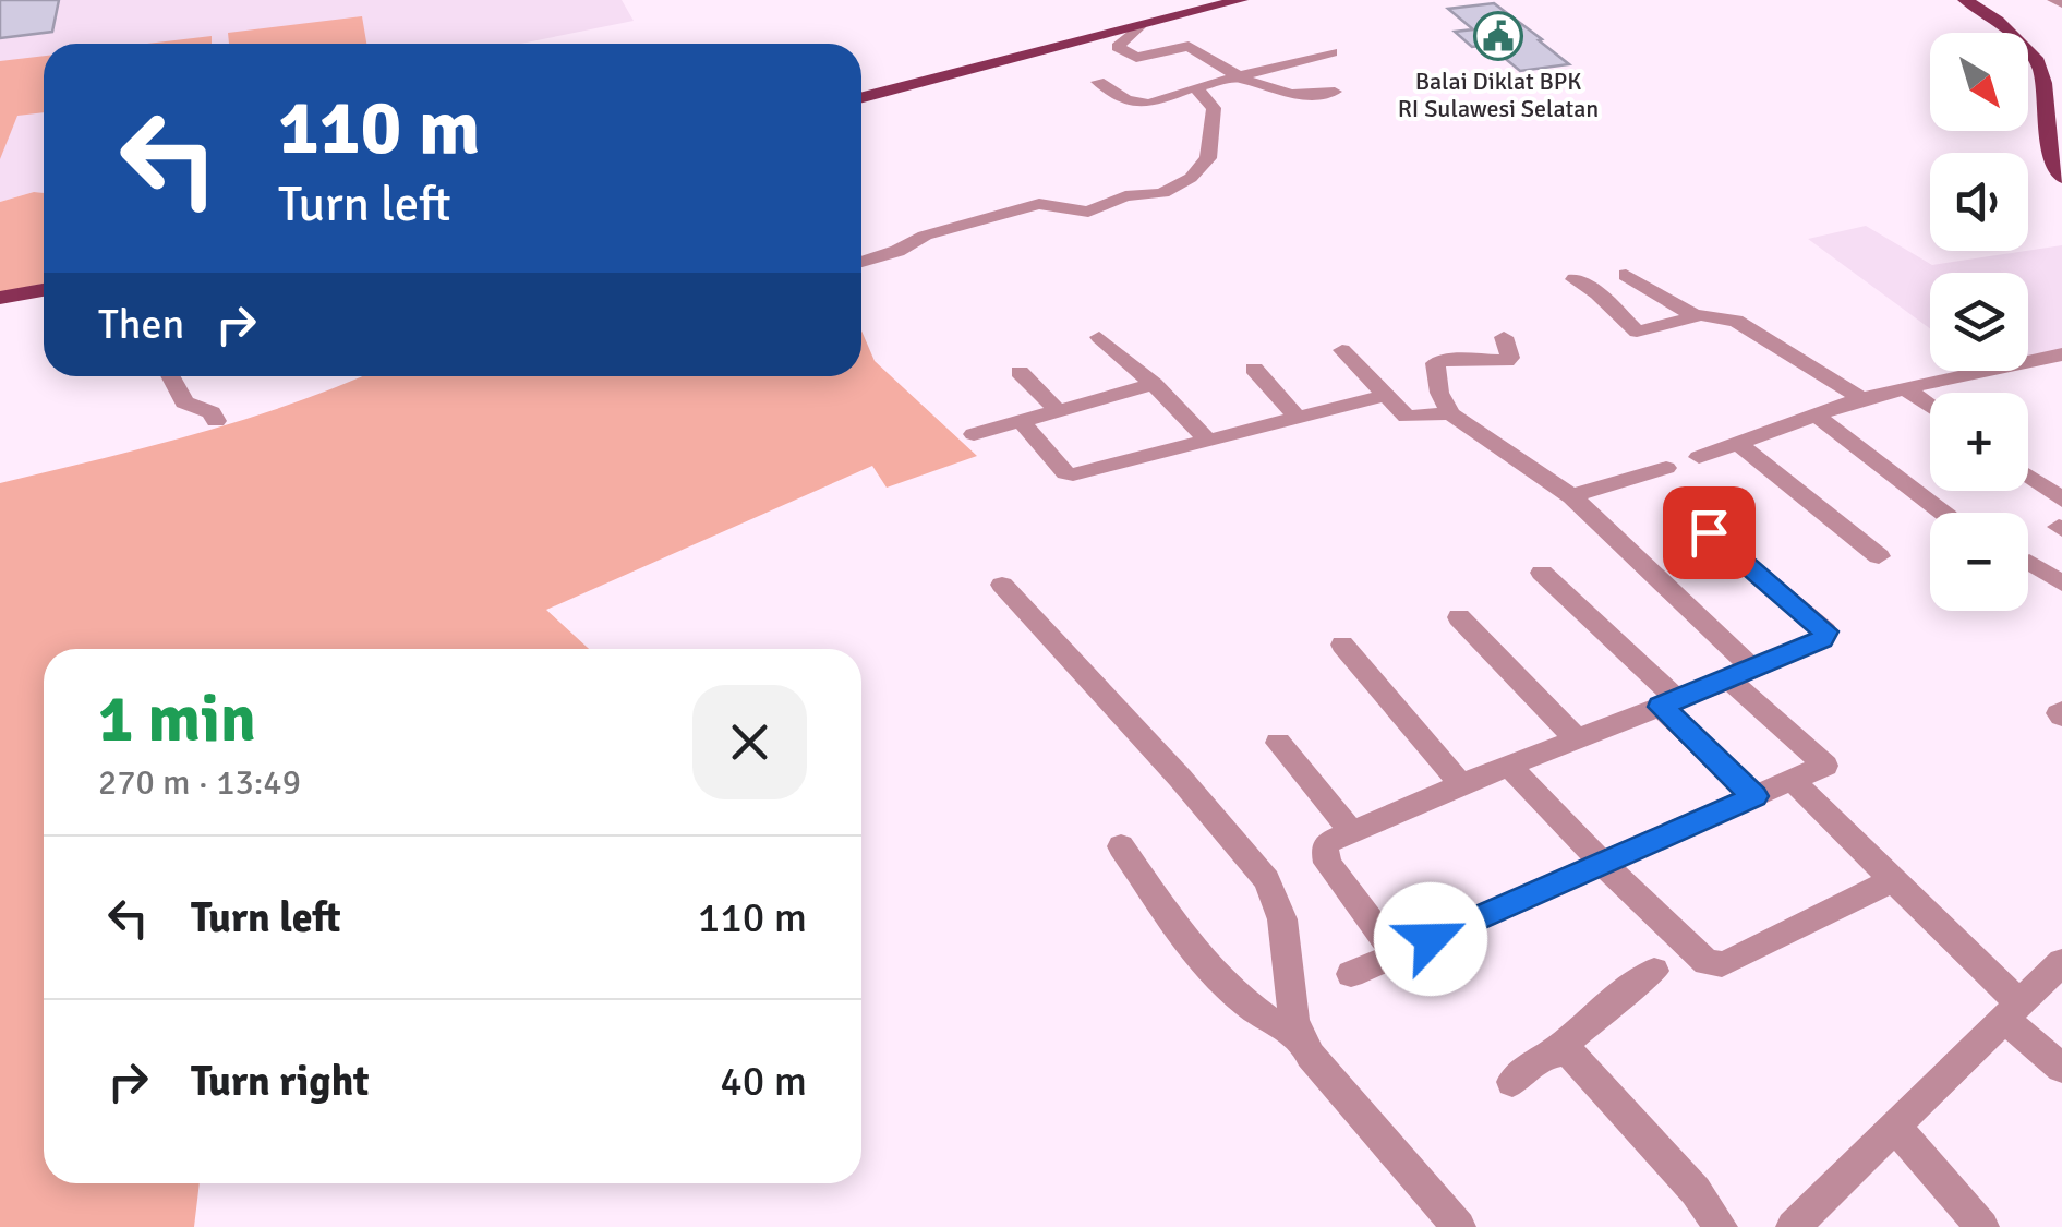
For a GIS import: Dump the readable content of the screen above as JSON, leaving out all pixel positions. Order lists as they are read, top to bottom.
{
  "places": {
    "public building": ["Balai Diklat BPK RI Sulawesi Selatan"]
  },
  "north": "bottom right",
  "page": {
    "map_buttons": ["+", "−"],
    "turn": ["110 m", "Turn left"],
    "then": "Then",
    "heading": ["1 min", "270 m · 13:49"],
    "list": [
      {
        "name": "Turn left",
        "value": "110 m"
      },
      {
        "name": "Turn right",
        "value": "40 m"
      }
    ]
  }
}
